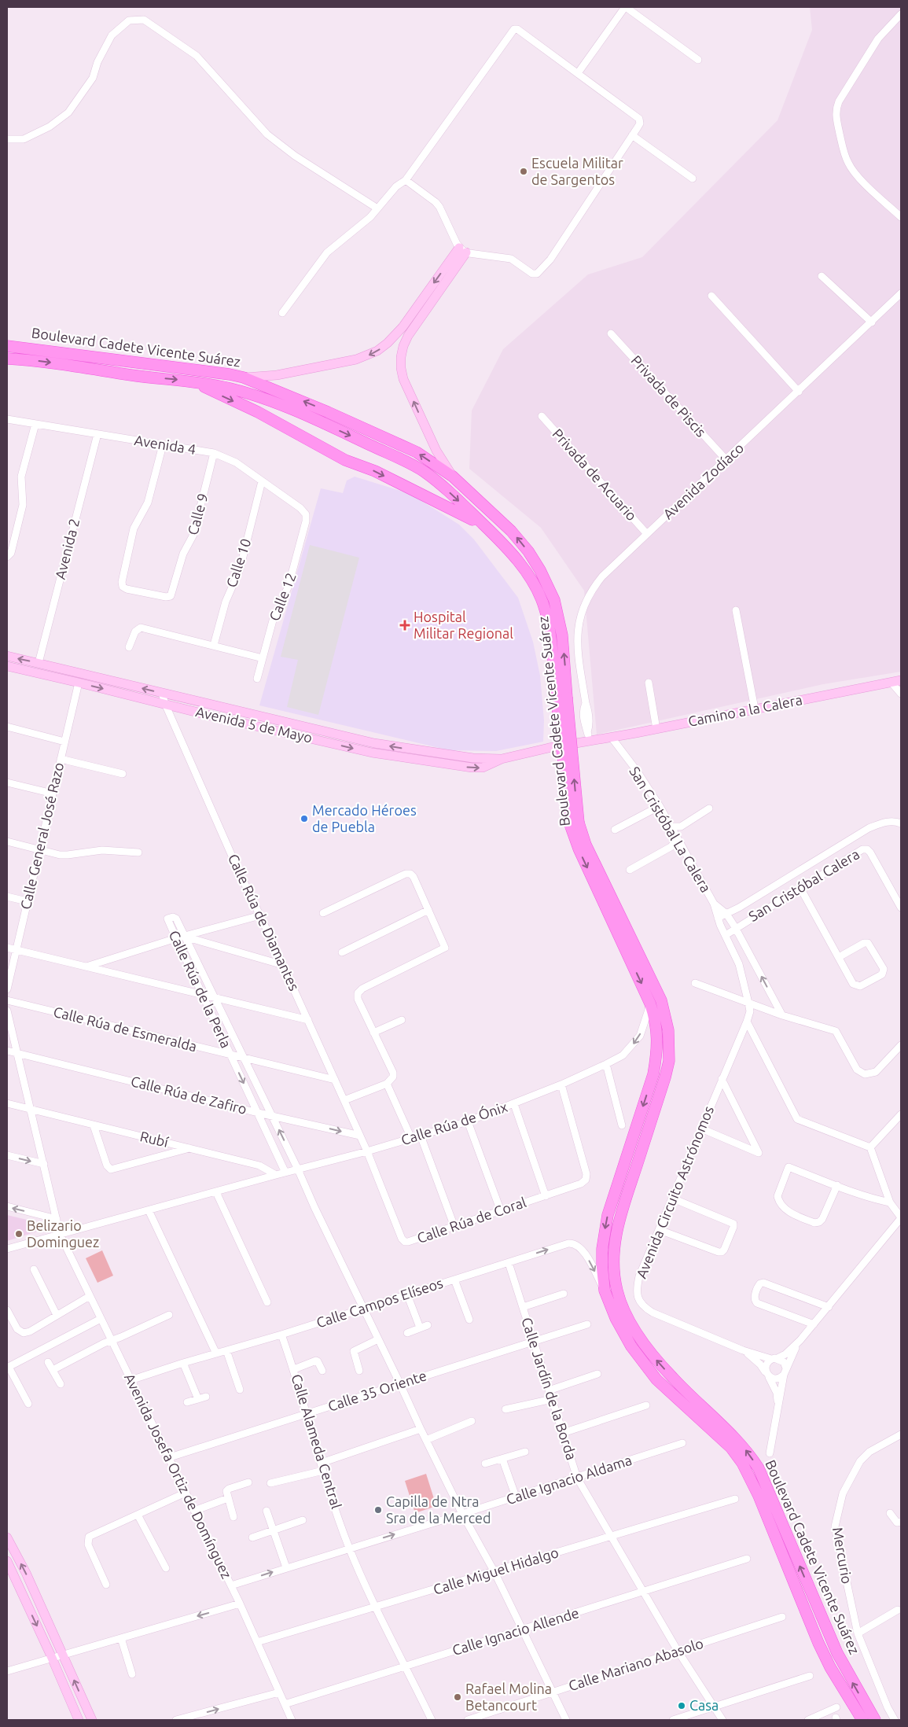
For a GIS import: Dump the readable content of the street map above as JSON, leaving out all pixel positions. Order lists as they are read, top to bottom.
{
  "streets": {
    "main road": ["Boulevard Cadete Vicente Suárez"],
    "street": [
      "Privada de Piscis",
      "Avenida 4",
      "Privada de Acuario",
      "Avenida Zodíaco",
      "Calle 9",
      "Avenida 2",
      "Calle 10",
      "Calle 12",
      "Camino a la Calera",
      "Avenida 5 de Mayo",
      "San Cristóbal La Calera",
      "Calle General José Razo",
      "San Cristóbal Calera",
      "Calle Rúa de Diamantes",
      "Calle Rúa de la Perla",
      "Calle Rúa de Esmeralda",
      "Calle Rúa de Zafiro",
      "Calle Rúa de Ónix",
      "Rubí",
      "Avenida Circuito Astrónomos",
      "Calle Rúa de Coral",
      "Calle Campos Elíseos",
      "Calle Jardín de la Borda",
      "Calle 35 Oriente",
      "Calle Alameda Central",
      "Avenida Josefa Ortiz de Domínguez",
      "Calle Ignacio Aldama",
      "Mercurio",
      "Calle Miguel Hidalgo",
      "Calle Ignacio Allende",
      "Calle Mariano Abasolo"
    ]
  },
  "crossings": [
    ["Boulevard Cadete Vicente Suárez", "Calle Rúa de Ónix"],
    ["Boulevard Cadete Vicente Suárez", "Calle Campos Elíseos"],
    ["Privada de Piscis", "Avenida Zodíaco"],
    ["Avenida 4", "Calle 9"],
    ["Avenida 4", "Avenida 2"],
    ["Avenida 4", "Calle 10"],
    ["Avenida 4", "Calle 12"],
    ["Privada de Acuario", "Avenida Zodíaco"],
    ["Avenida Zodíaco", "Camino a la Calera"],
    ["Avenida Zodíaco", "Avenida 5 de Mayo"],
    ["Avenida 2", "Avenida 5 de Mayo"],
    ["Camino a la Calera", "Avenida 5 de Mayo"],
    ["Camino a la Calera", "San Cristóbal La Calera"],
    ["Avenida 5 de Mayo", "Calle General José Razo"],
    ["Avenida 5 de Mayo", "Calle Rúa de Diamantes"],
    ["San Cristóbal La Calera", "Avenida Circuito Astrónomos"],
    ["San Cristóbal Calera", "Avenida Circuito Astrónomos"],
    ["Calle Rúa de Diamantes", "Calle Rúa de Esmeralda"],
    ["Calle Rúa de Diamantes", "Calle Rúa de Zafiro"],
    ["Calle Rúa de Diamantes", "Calle Rúa de Ónix"],
    ["Calle Rúa de Diamantes", "Calle Rúa de Coral"],
    ["Calle Rúa de la Perla", "Calle Rúa de Esmeralda"],
    ["Calle Rúa de la Perla", "Calle Rúa de Zafiro"],
    ["Calle Rúa de la Perla", "Calle Rúa de Ónix"],
    ["Calle Rúa de la Perla", "Calle Campos Elíseos"],
    ["Calle Rúa de la Perla", "Calle 35 Oriente"],
    ["Calle Rúa de la Perla", "Calle Ignacio Aldama"],
    ["Calle Rúa de la Perla", "Calle Miguel Hidalgo"],
    ["Calle Rúa de la Perla", "Calle Ignacio Allende"],
    ["Calle Rúa de la Perla", "Calle Mariano Abasolo"],
    ["Calle Rúa de Ónix", "Rubí"],
    ["Calle Rúa de Ónix", "Calle Rúa de Coral"],
    ["Calle Rúa de Ónix", "Avenida Josefa Ortiz de Domínguez"],
    ["Calle Campos Elíseos", "Calle Jardín de la Borda"],
    ["Calle Campos Elíseos", "Calle Alameda Central"],
    ["Calle Campos Elíseos", "Avenida Josefa Ortiz de Domínguez"],
    ["Calle Jardín de la Borda", "Calle 35 Oriente"],
    ["Calle Jardín de la Borda", "Calle Ignacio Aldama"],
    ["Calle Jardín de la Borda", "Calle Miguel Hidalgo"],
    ["Calle Jardín de la Borda", "Calle Ignacio Allende"],
    ["Calle Jardín de la Borda", "Calle Mariano Abasolo"],
    ["Calle 35 Oriente", "Calle Alameda Central"],
    ["Calle 35 Oriente", "Avenida Josefa Ortiz de Domínguez"],
    ["Calle Alameda Central", "Calle Ignacio Aldama"],
    ["Calle Alameda Central", "Calle Miguel Hidalgo"],
    ["Calle Alameda Central", "Calle Ignacio Allende"],
    ["Avenida Josefa Ortiz de Domínguez", "Calle Ignacio Aldama"],
    ["Avenida Josefa Ortiz de Domínguez", "Calle Miguel Hidalgo"],
    ["Avenida Josefa Ortiz de Domínguez", "Calle Ignacio Allende"]
  ],
  "one_way": ["Calle Ignacio Aldama"],
  "places": {
    "other": [
      "Escuela Militar de Sargentos",
      "Mercado Héroes de Puebla",
      "Belizario Dominguez",
      "Capilla de Ntra Sra de la Merced",
      "Rafael Molina Betancourt",
      "Casa"
    ],
    "health": ["Hospital Militar Regional"]
  }
}
